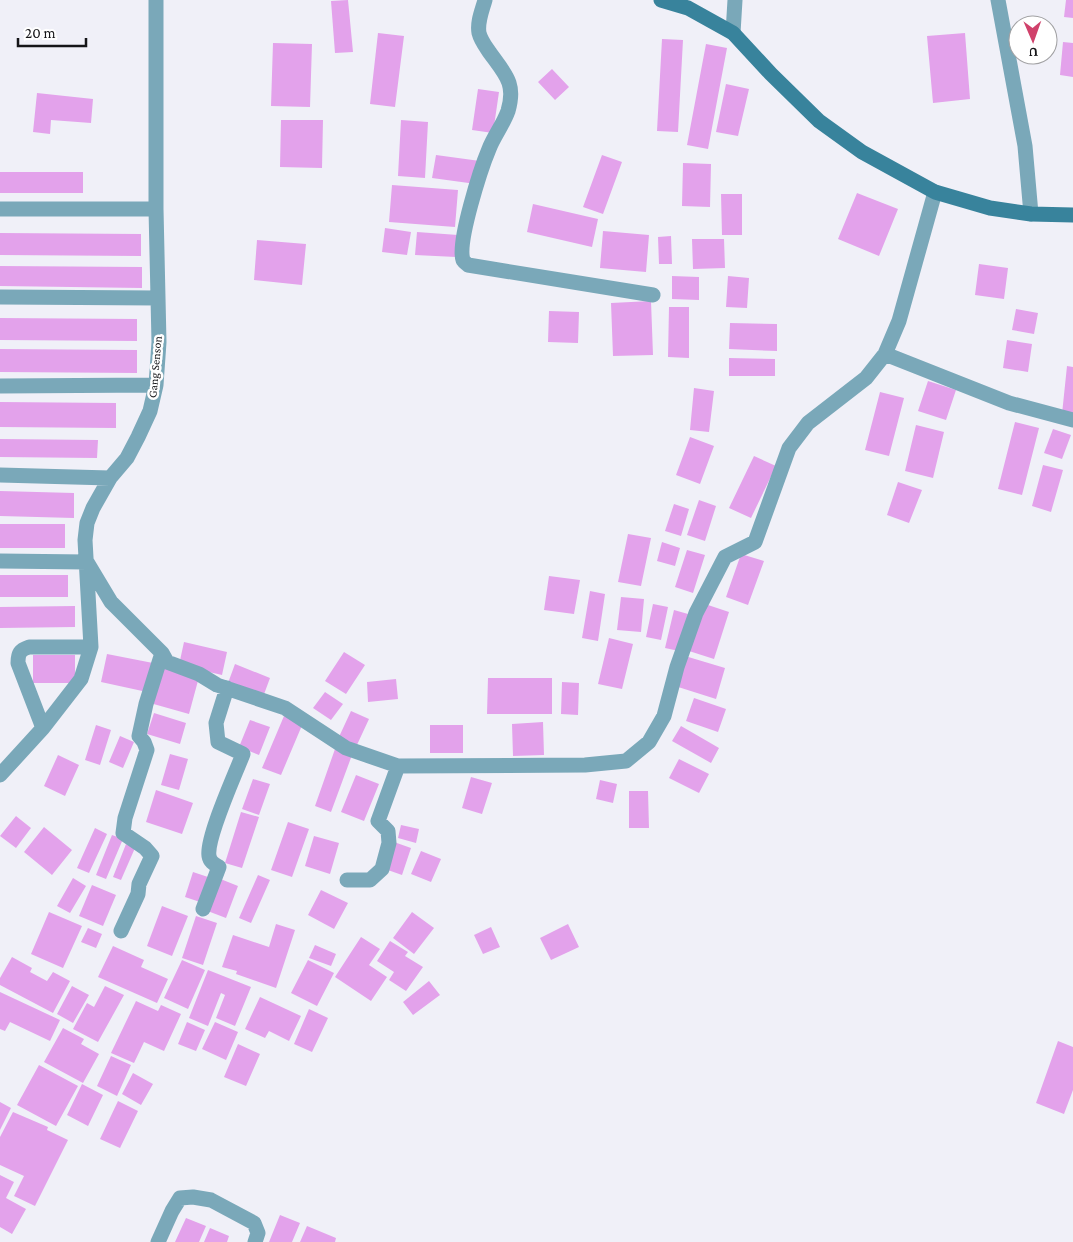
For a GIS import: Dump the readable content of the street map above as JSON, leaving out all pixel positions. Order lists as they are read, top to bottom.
{
  "streets": {
    "street": ["Gang Senson"]
  },
  "scale_bar": "20 m",
  "north": "bottom"
}
